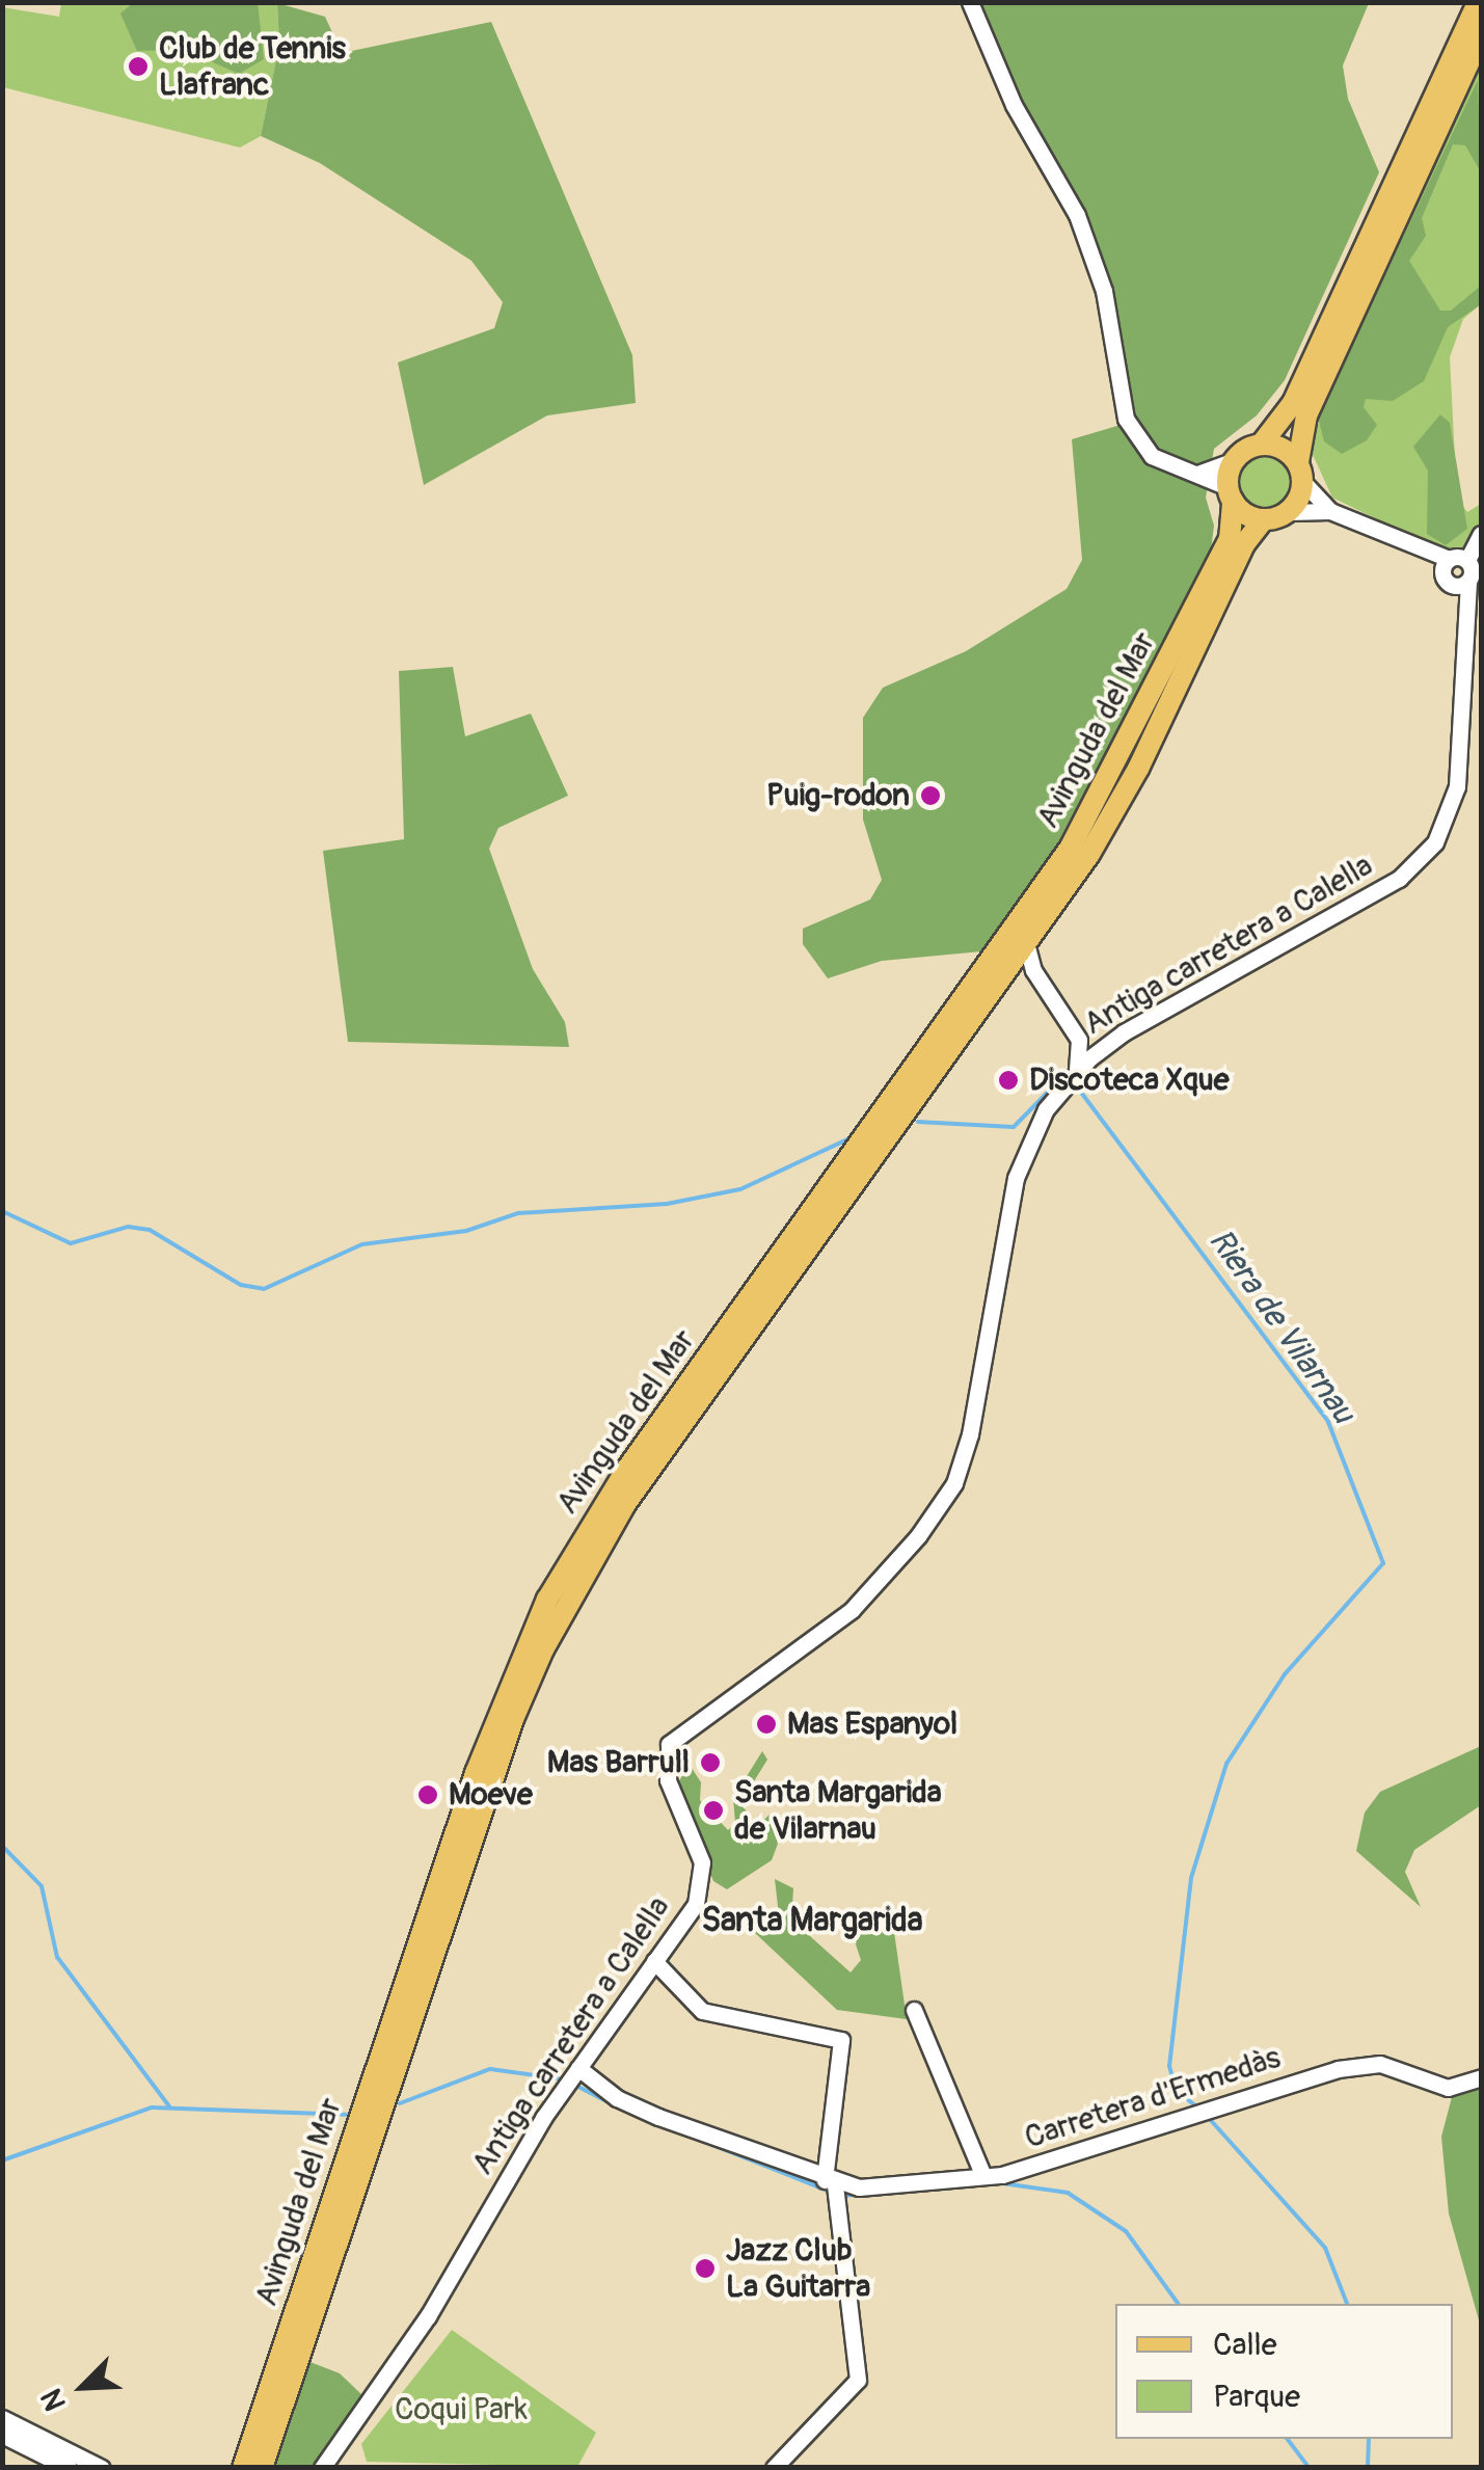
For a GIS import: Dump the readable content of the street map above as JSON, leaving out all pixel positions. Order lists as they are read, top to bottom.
{
  "streets": {
    "main road": ["Avinguda del Mar"],
    "street": ["Antiga carretera a Calella", "Carretera d'Ermedàs"]
  },
  "crossings": [
    ["Antiga carretera a Calella", "Carretera d'Ermedàs"]
  ],
  "districts": ["Santa Margarida"],
  "water": ["Riera de Vilarnau"],
  "parks": ["Coqui Park"],
  "places": [
    "Club de Tennis Llafranc",
    "Puig-rodon",
    "Discoteca Xque",
    "Mas Espanyol",
    "Mas Barrull",
    "Moeve",
    "Santa Margarida de Vilarnau",
    "Jazz Club La Guitarra"
  ],
  "legend": ["Calle", "Parque"],
  "north": "bottom left"
}
